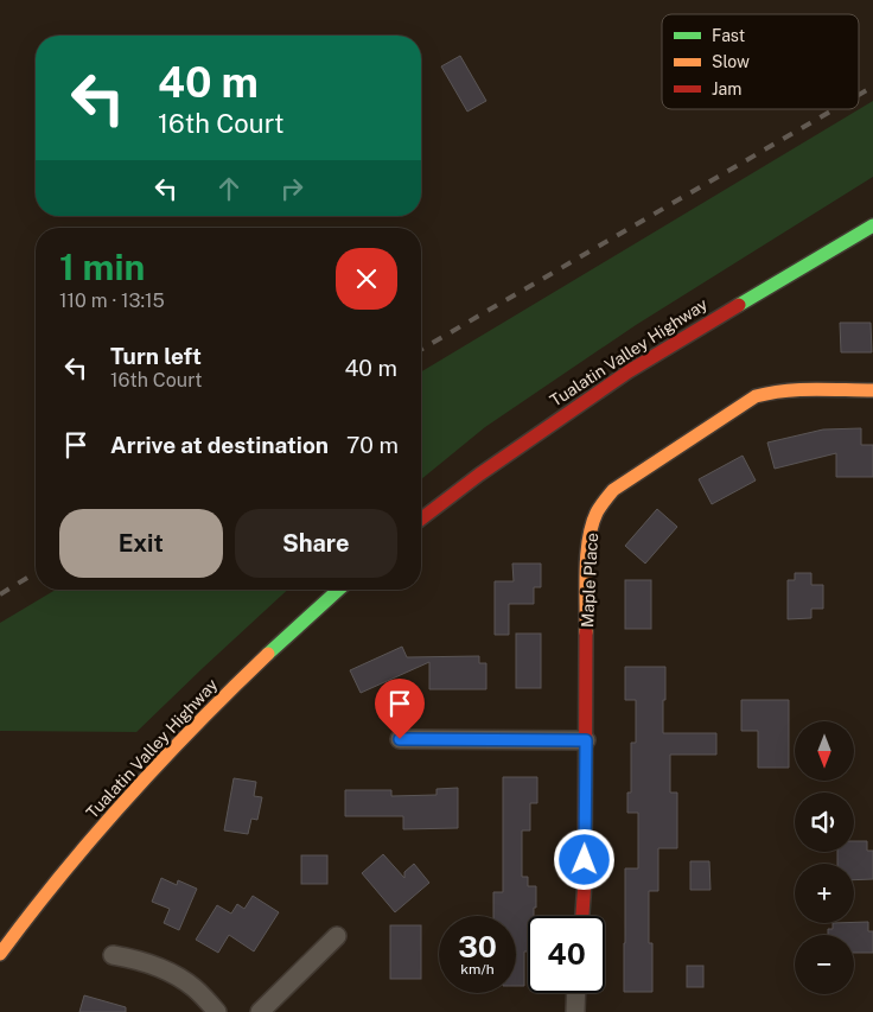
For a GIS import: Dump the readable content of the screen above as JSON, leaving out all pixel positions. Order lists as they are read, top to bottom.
{
  "streets": {
    "main road": ["Tualatin Valley Highway", "Maple Place"]
  },
  "legend": ["Fast", "Slow", "Jam"],
  "north": "bottom",
  "page": {
    "turn": ["40 m", "16th Court"],
    "heading": ["1 min", "110 m · 13:15"],
    "list": [
      {
        "name": "Turn left",
        "note": "16th Court",
        "value": "40 m"
      },
      {
        "name": "Arrive at destination",
        "value": "70 m"
      }
    ],
    "buttons": ["Exit", "Share"],
    "map_buttons": ["+", "−"],
    "speed": "30 km/h",
    "limit": "40"
  }
}
